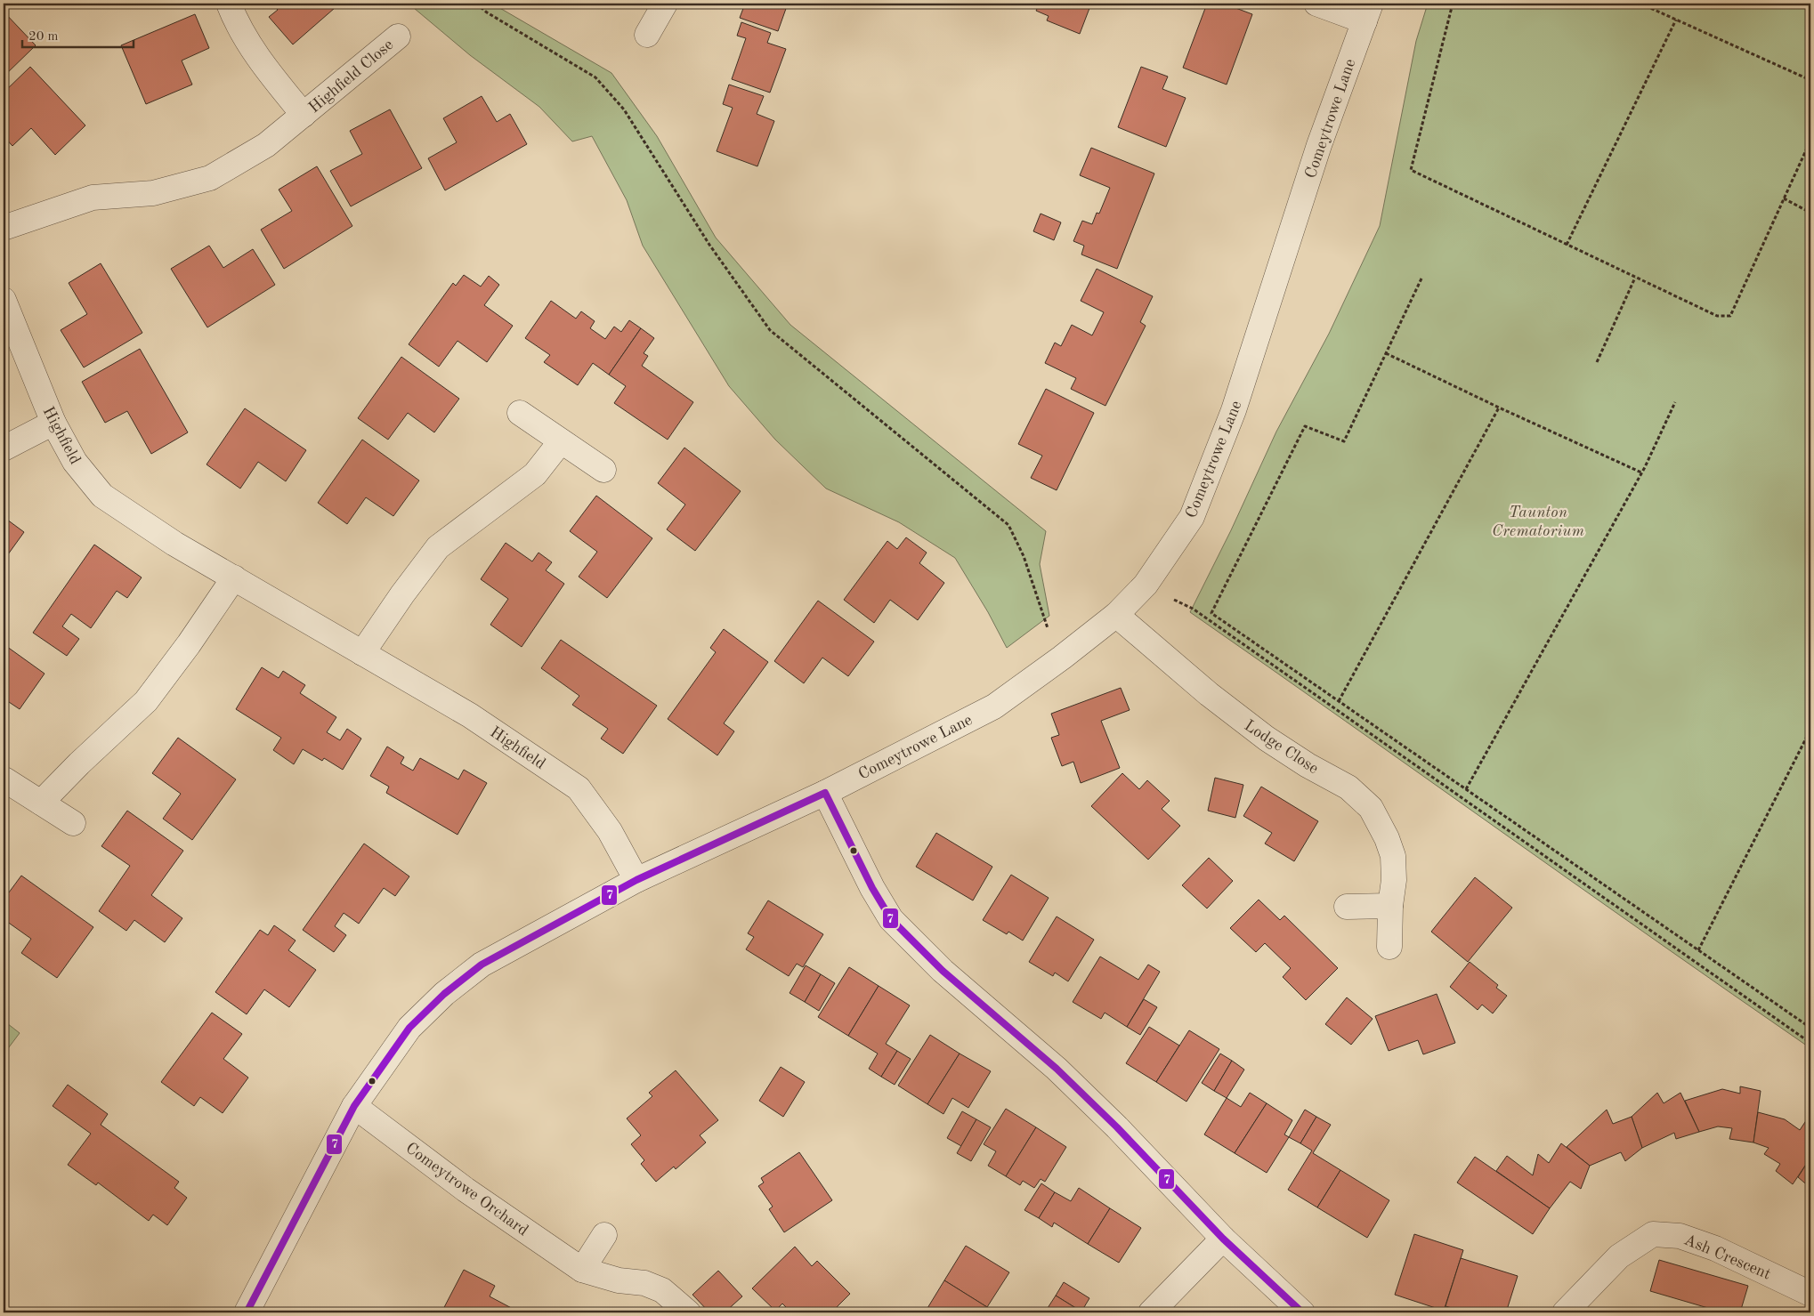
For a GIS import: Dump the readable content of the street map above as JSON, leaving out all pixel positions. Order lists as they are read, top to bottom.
{
  "streets": {
    "street": [
      "Highfield Close",
      "Comeytrowe Lane",
      "Highfield",
      "Lodge Close",
      "Comeytrowe Orchard",
      "Ash Crescent"
    ]
  },
  "crossings": [
    ["Comeytrowe Lane", "Highfield"],
    ["Comeytrowe Lane", "Lodge Close"],
    ["Comeytrowe Lane", "Comeytrowe Orchard"]
  ],
  "parks": ["Taunton Crematorium"],
  "lines": ["transit line 7"],
  "scale_bar": "20 m"
}
